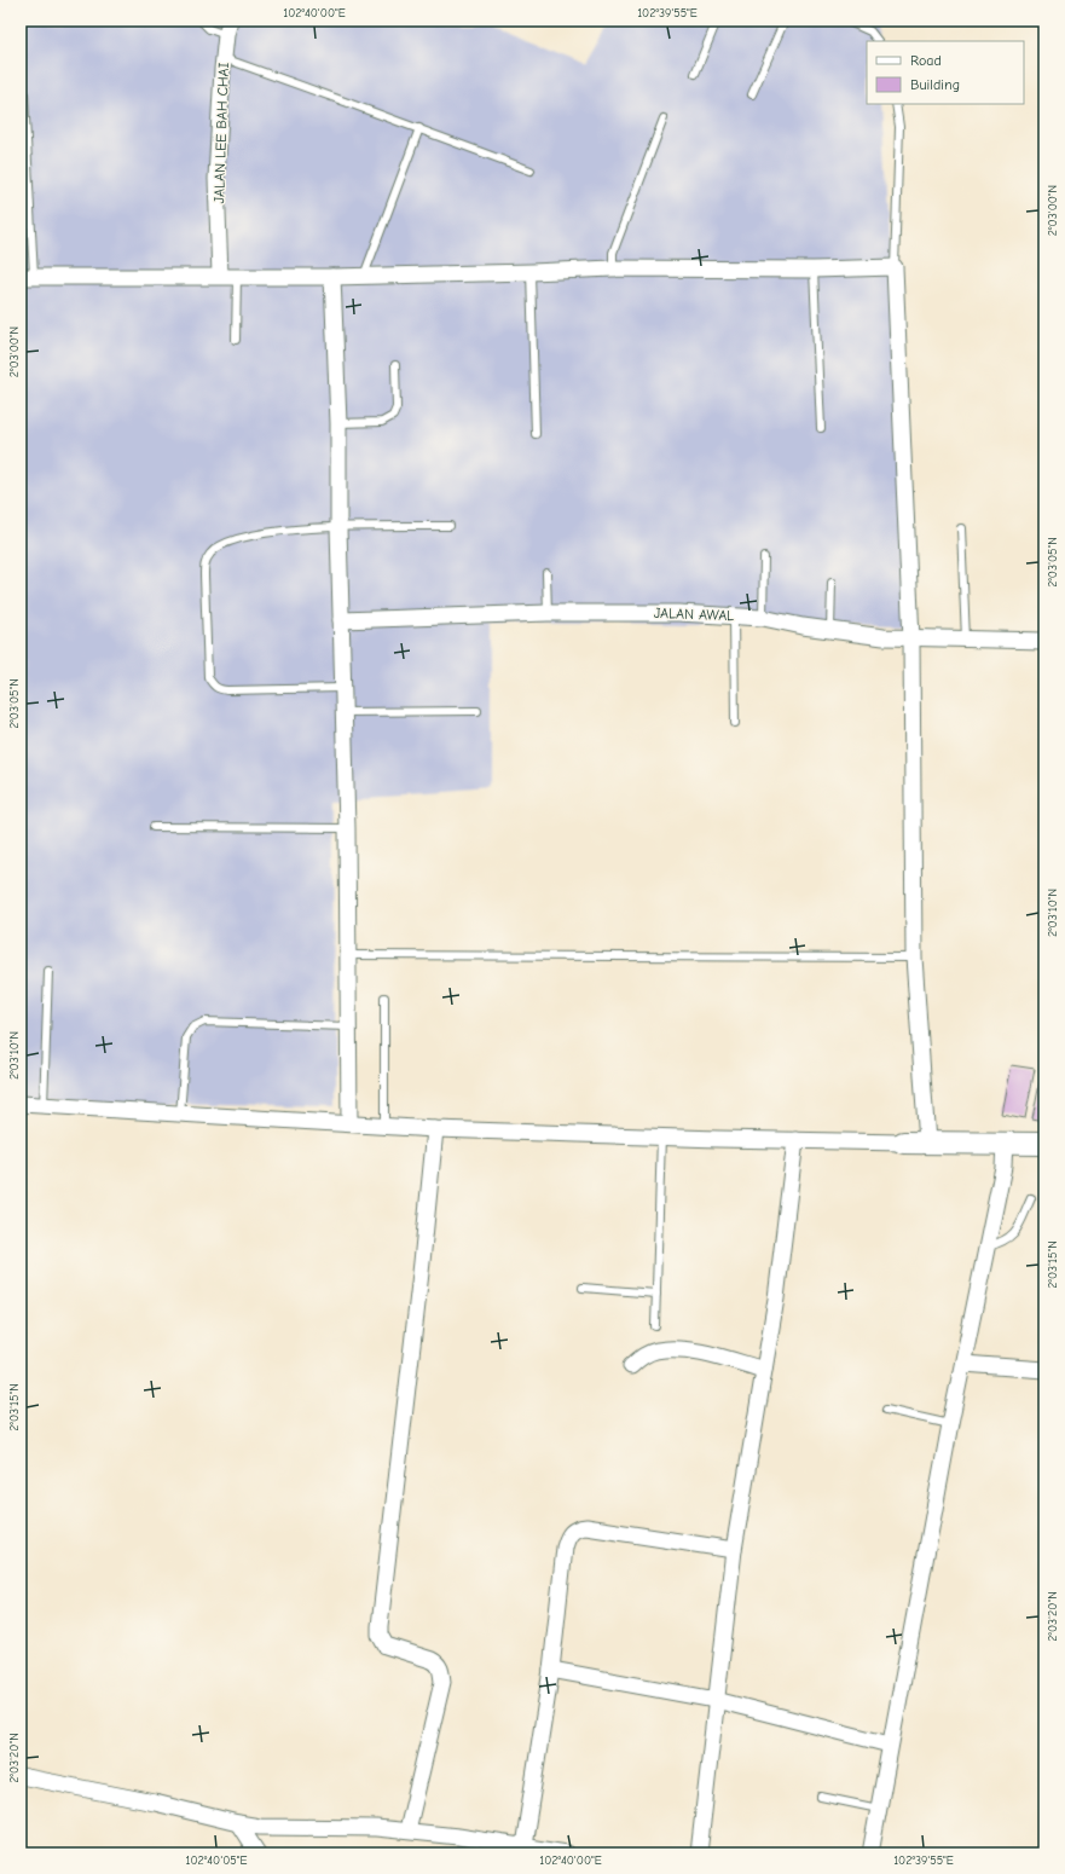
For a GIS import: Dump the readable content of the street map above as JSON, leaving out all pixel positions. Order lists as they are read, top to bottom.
{
  "streets": {
    "street": ["JALAN LEE BAH CHAI", "JALAN AWAL"]
  },
  "legend": ["Road", "Building"],
  "coordinates": [
    "102°40'00\"E",
    "102°39'55\"E",
    "2°03'00\"N",
    "2°03'05\"N",
    "2°03'10\"N",
    "2°03'15\"N",
    "2°03'20\"N",
    "102°40'05\"E"
  ]
}
